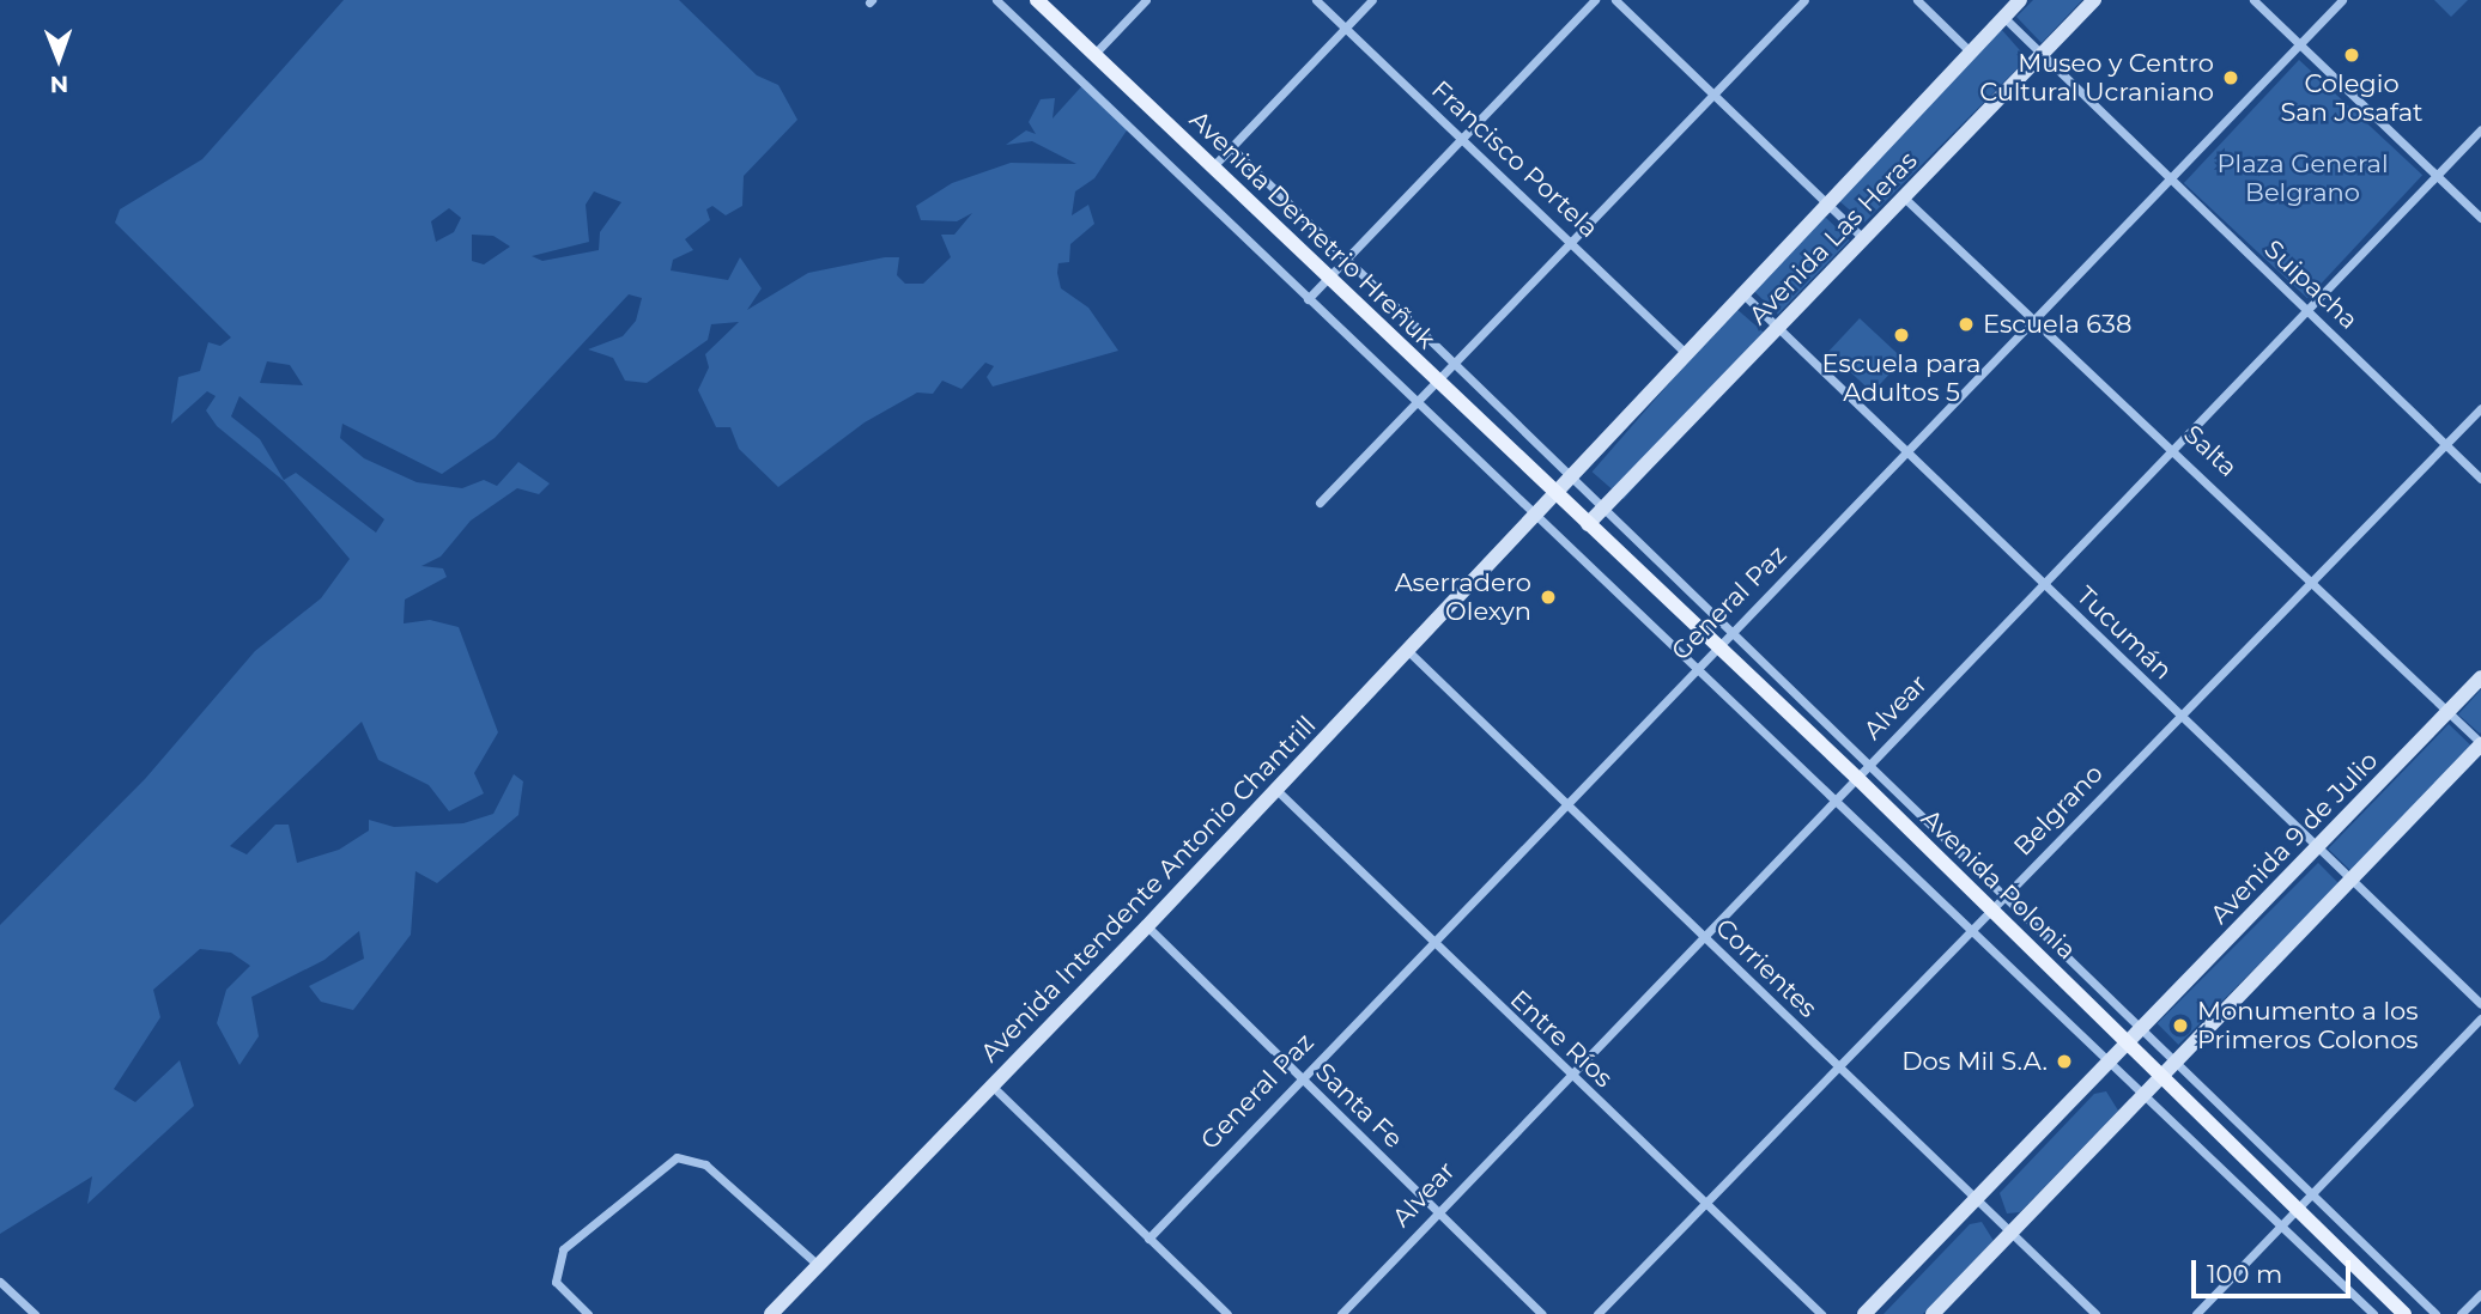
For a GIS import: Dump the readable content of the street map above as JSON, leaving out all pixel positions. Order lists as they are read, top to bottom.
{
  "streets": {
    "main road": [
      "Avenida Demetrio Hreñuk",
      "Avenida Las Heras",
      "Avenida 9 de Julio",
      "Avenida Polonia",
      "Avenida Intendente Antonio Chantrill"
    ],
    "street": [
      "Francisco Portela",
      "Suipacha",
      "Salta",
      "General Paz",
      "Tucumán",
      "Alvear",
      "Belgrano",
      "Corrientes",
      "Entre Ríos",
      "Santa Fe"
    ]
  },
  "crossings": [
    ["Francisco Portela", "Avenida Las Heras"],
    ["Avenida Demetrio Hreñuk", "Avenida Las Heras"],
    ["Avenida Demetrio Hreñuk", "Avenida Polonia"],
    ["Avenida Demetrio Hreñuk", "Avenida Intendente Antonio Chantrill"],
    ["Avenida Las Heras", "Suipacha"],
    ["Avenida Las Heras", "Salta"],
    ["Avenida Las Heras", "Tucumán"],
    ["Avenida Las Heras", "Avenida Polonia"],
    ["Avenida Las Heras", "Avenida Intendente Antonio Chantrill"],
    ["Suipacha", "General Paz"],
    ["Suipacha", "Alvear"],
    ["Suipacha", "Belgrano"],
    ["Salta", "General Paz"],
    ["Salta", "Alvear"],
    ["Salta", "Belgrano"],
    ["Salta", "Avenida 9 de Julio"],
    ["General Paz", "Tucumán"],
    ["General Paz", "Avenida Polonia"],
    ["General Paz", "Corrientes"],
    ["General Paz", "Entre Ríos"],
    ["General Paz", "Santa Fe"],
    ["Tucumán", "Alvear"],
    ["Tucumán", "Belgrano"],
    ["Tucumán", "Avenida 9 de Julio"],
    ["Alvear", "Avenida Polonia"],
    ["Alvear", "Corrientes"],
    ["Alvear", "Entre Ríos"],
    ["Alvear", "Santa Fe"],
    ["Belgrano", "Avenida Polonia"],
    ["Belgrano", "Corrientes"],
    ["Belgrano", "Entre Ríos"],
    ["Avenida 9 de Julio", "Avenida Polonia"],
    ["Avenida 9 de Julio", "Corrientes"],
    ["Avenida Polonia", "Avenida Intendente Antonio Chantrill"],
    ["Avenida Intendente Antonio Chantrill", "Corrientes"],
    ["Avenida Intendente Antonio Chantrill", "Entre Ríos"],
    ["Avenida Intendente Antonio Chantrill", "Santa Fe"]
  ],
  "parks": ["Plaza General Belgrano"],
  "places": [
    "Colegio San Josafat",
    "Museo y Centro Cultural Ucraniano",
    "Escuela 638",
    "Escuela para Adultos 5",
    "Aserradero Olexyn",
    "Monumento a los Primeros Colonos",
    "Dos Mil S.A."
  ],
  "scale_bar": "100 m",
  "north": "bottom"
}
